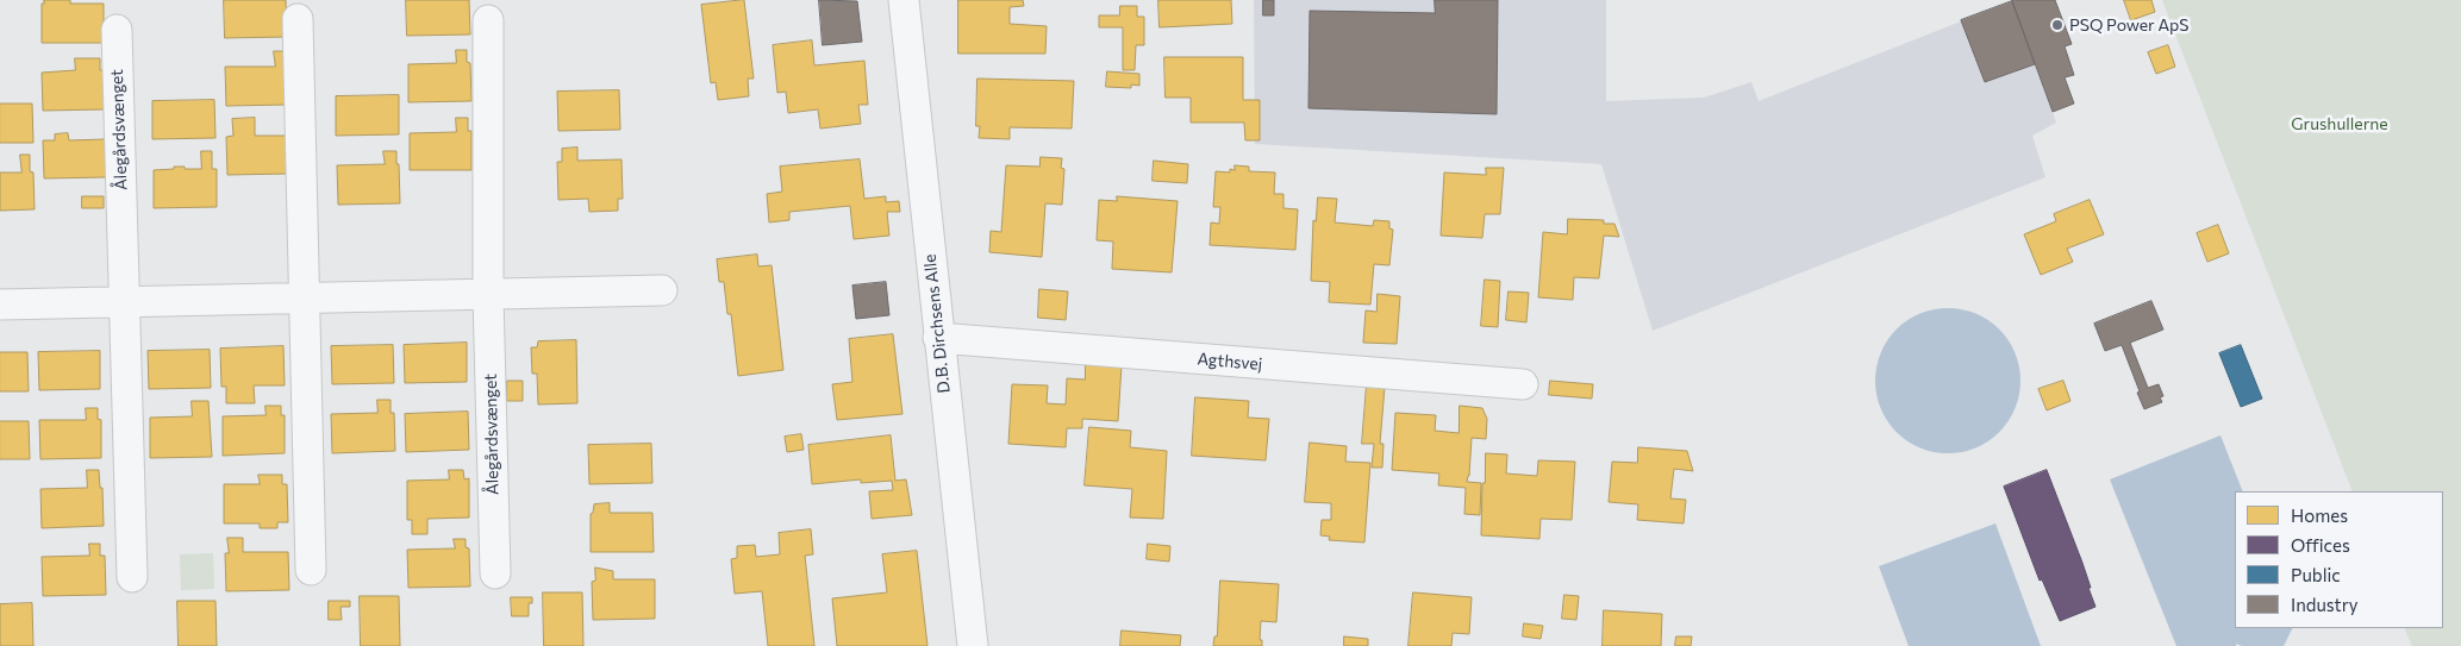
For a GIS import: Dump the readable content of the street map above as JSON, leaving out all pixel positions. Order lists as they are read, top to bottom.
{
  "streets": {
    "street": ["Ålegårdsvænget", "D.B. Dirchsens Alle", "Agthsvej"]
  },
  "crossings": [
    ["D.B. Dirchsens Alle", "Agthsvej"]
  ],
  "parks": ["Grushullerne"],
  "places": ["PSQ Power ApS"],
  "legend": [
    "Homes",
    "Offices",
    "Public",
    "Industry"
  ]
}
